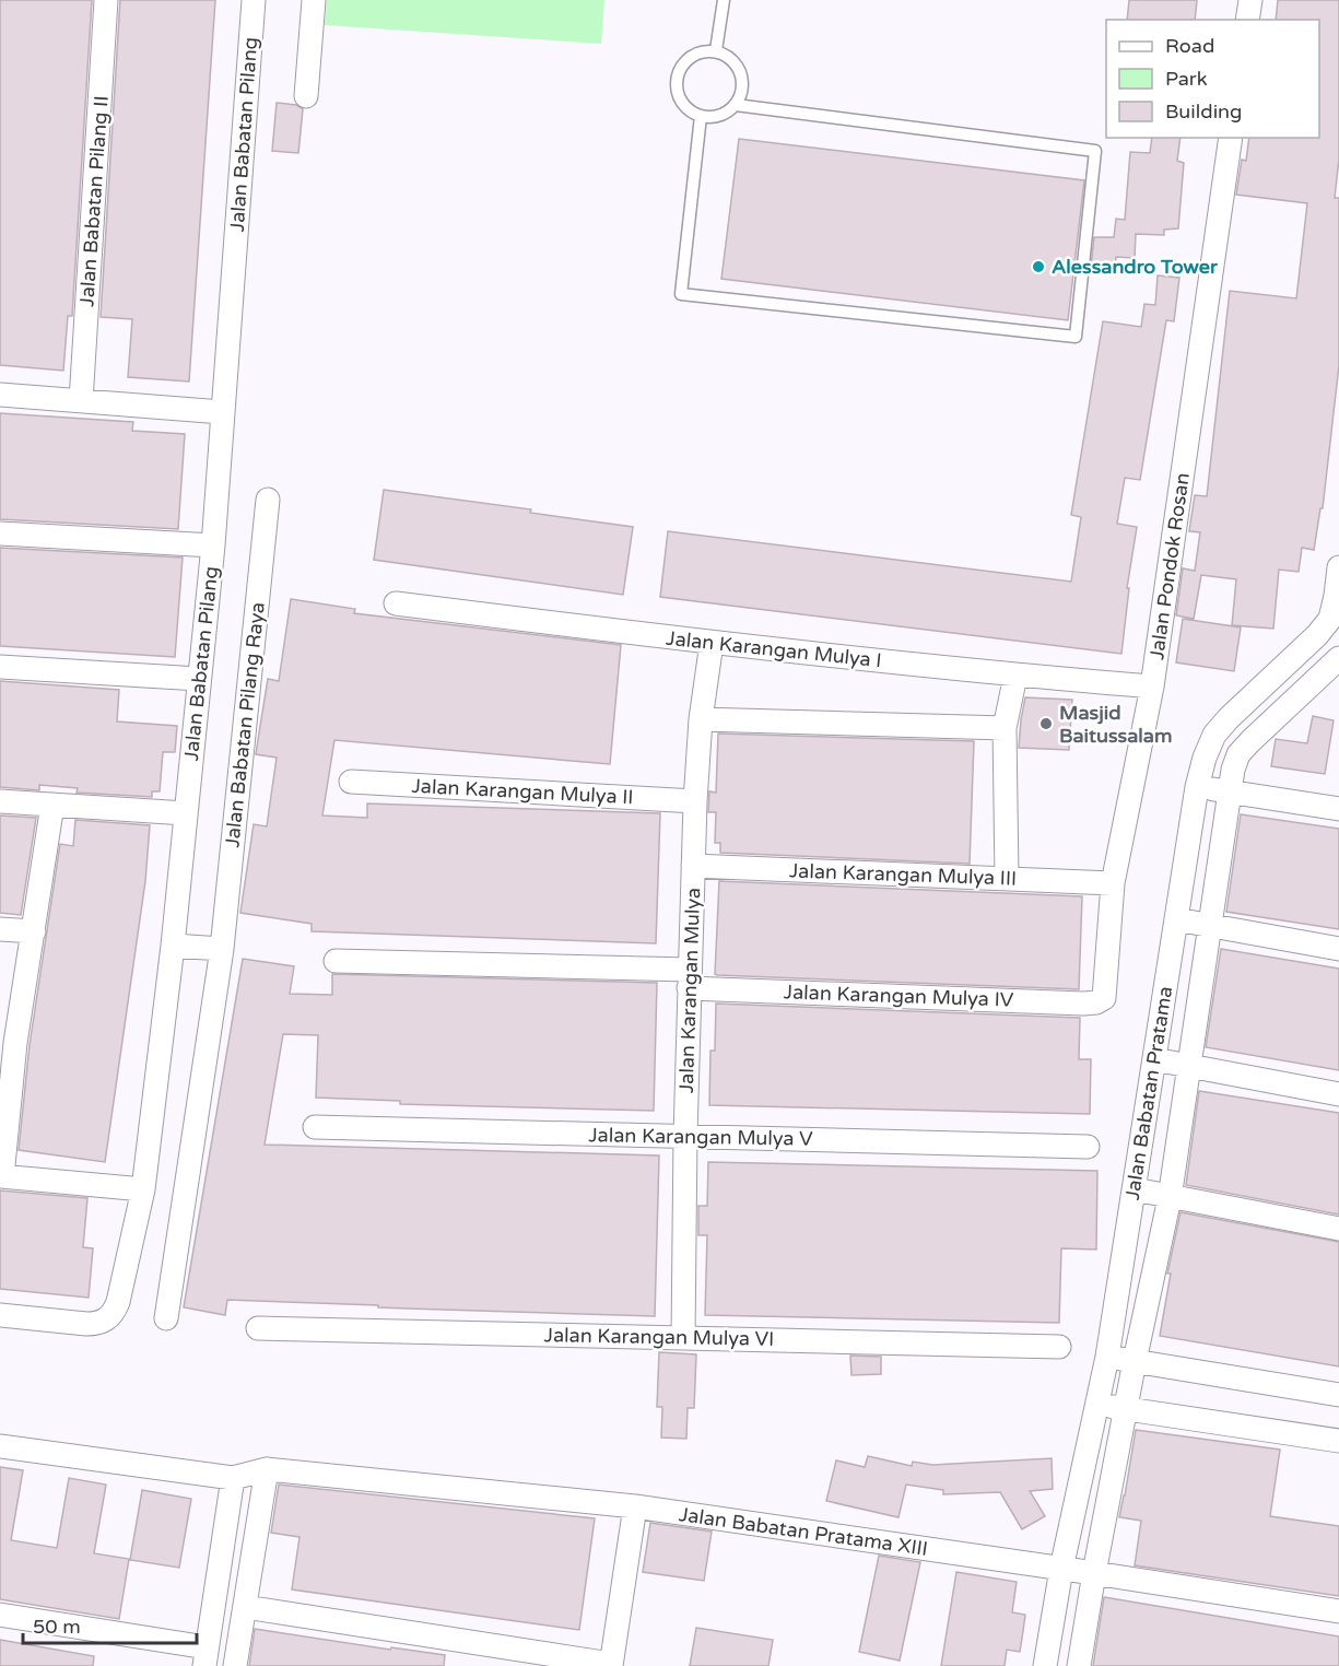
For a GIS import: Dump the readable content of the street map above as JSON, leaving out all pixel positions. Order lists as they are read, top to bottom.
{
  "streets": {
    "street": [
      "Jalan Babatan Pilang",
      "Jalan Babatan Pilang II",
      "Jalan Pondok Rosan",
      "Jalan Karangan Mulya I",
      "Jalan Babatan Pilang Raya",
      "Jalan Karangan Mulya II",
      "Jalan Karangan Mulya III",
      "Jalan Karangan Mulya",
      "Jalan Karangan Mulya IV",
      "Jalan Babatan Pratama",
      "Jalan Karangan Mulya V",
      "Jalan Karangan Mulya VI",
      "Jalan Babatan Pratama XIII"
    ]
  },
  "crossings": [
    ["Jalan Pondok Rosan", "Jalan Karangan Mulya I"],
    ["Jalan Pondok Rosan", "Jalan Karangan Mulya III"],
    ["Jalan Pondok Rosan", "Jalan Karangan Mulya IV"],
    ["Jalan Karangan Mulya I", "Jalan Karangan Mulya"],
    ["Jalan Karangan Mulya II", "Jalan Karangan Mulya"],
    ["Jalan Karangan Mulya III", "Jalan Karangan Mulya"],
    ["Jalan Karangan Mulya", "Jalan Karangan Mulya IV"],
    ["Jalan Karangan Mulya", "Jalan Karangan Mulya V"],
    ["Jalan Karangan Mulya", "Jalan Karangan Mulya VI"],
    ["Jalan Babatan Pratama", "Jalan Babatan Pratama XIII"]
  ],
  "places": ["Alessandro Tower", "Masjid Baitussalam"],
  "legend": ["Road", "Park", "Building"],
  "scale_bar": "50 m"
}
